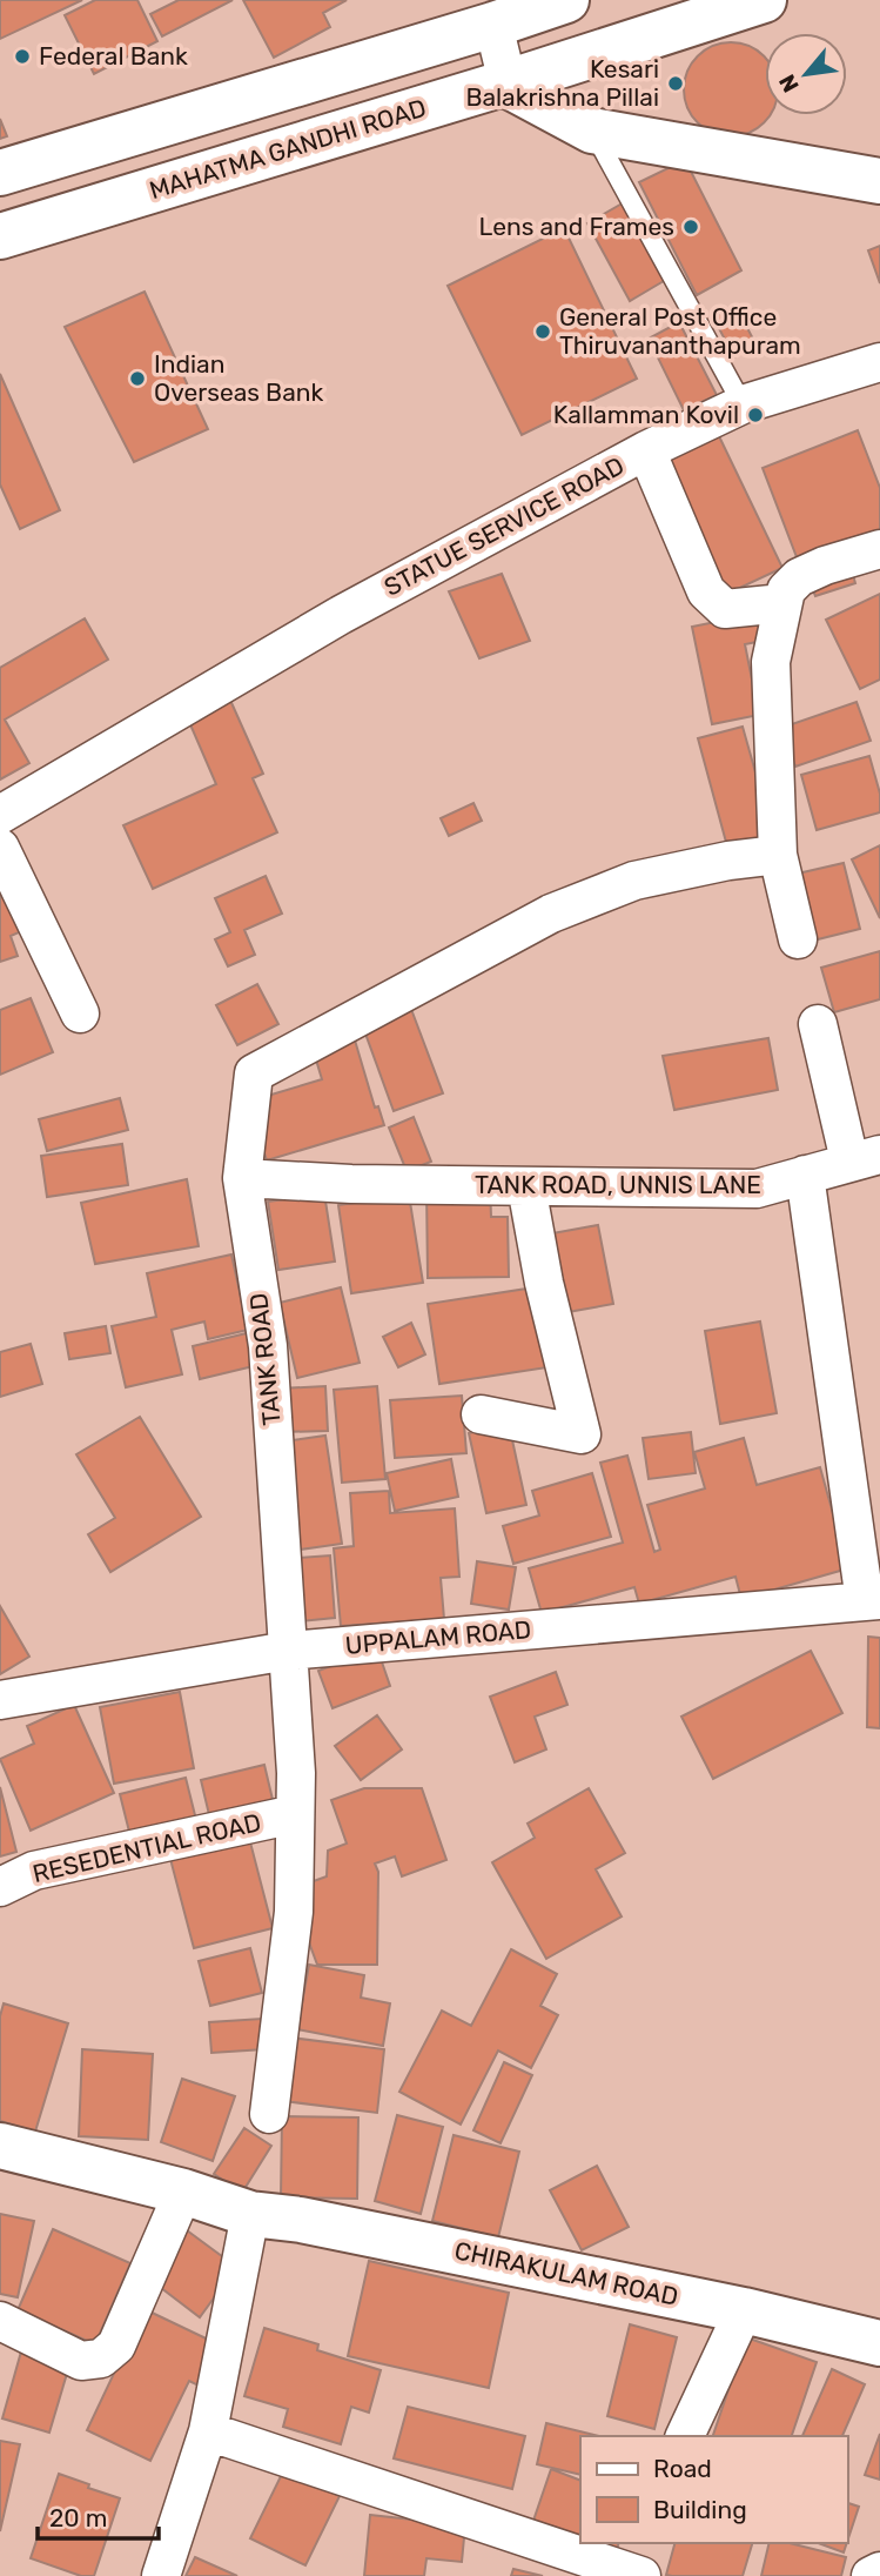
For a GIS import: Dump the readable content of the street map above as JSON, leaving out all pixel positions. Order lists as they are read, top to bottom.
{
  "streets": {
    "main road": ["MAHATMA GANDHI ROAD", "CHIRAKULAM ROAD"],
    "street": [
      "STATUE SERVICE ROAD",
      "TANK ROAD, UNNIS LANE",
      "TANK ROAD",
      "UPPALAM ROAD",
      "RESEDENTIAL ROAD"
    ]
  },
  "crossings": [
    ["TANK ROAD, UNNIS LANE", "TANK ROAD"],
    ["TANK ROAD", "UPPALAM ROAD"],
    ["TANK ROAD", "RESEDENTIAL ROAD"]
  ],
  "places": [
    "Federal Bank",
    "Kesari Balakrishna Pillai",
    "Lens and Frames",
    "General Post Office Thiruvananthapuram",
    "Indian Overseas Bank",
    "Kallamman Kovil"
  ],
  "legend": ["Road", "Building"],
  "scale_bar": "20 m",
  "north": "bottom left"
}
